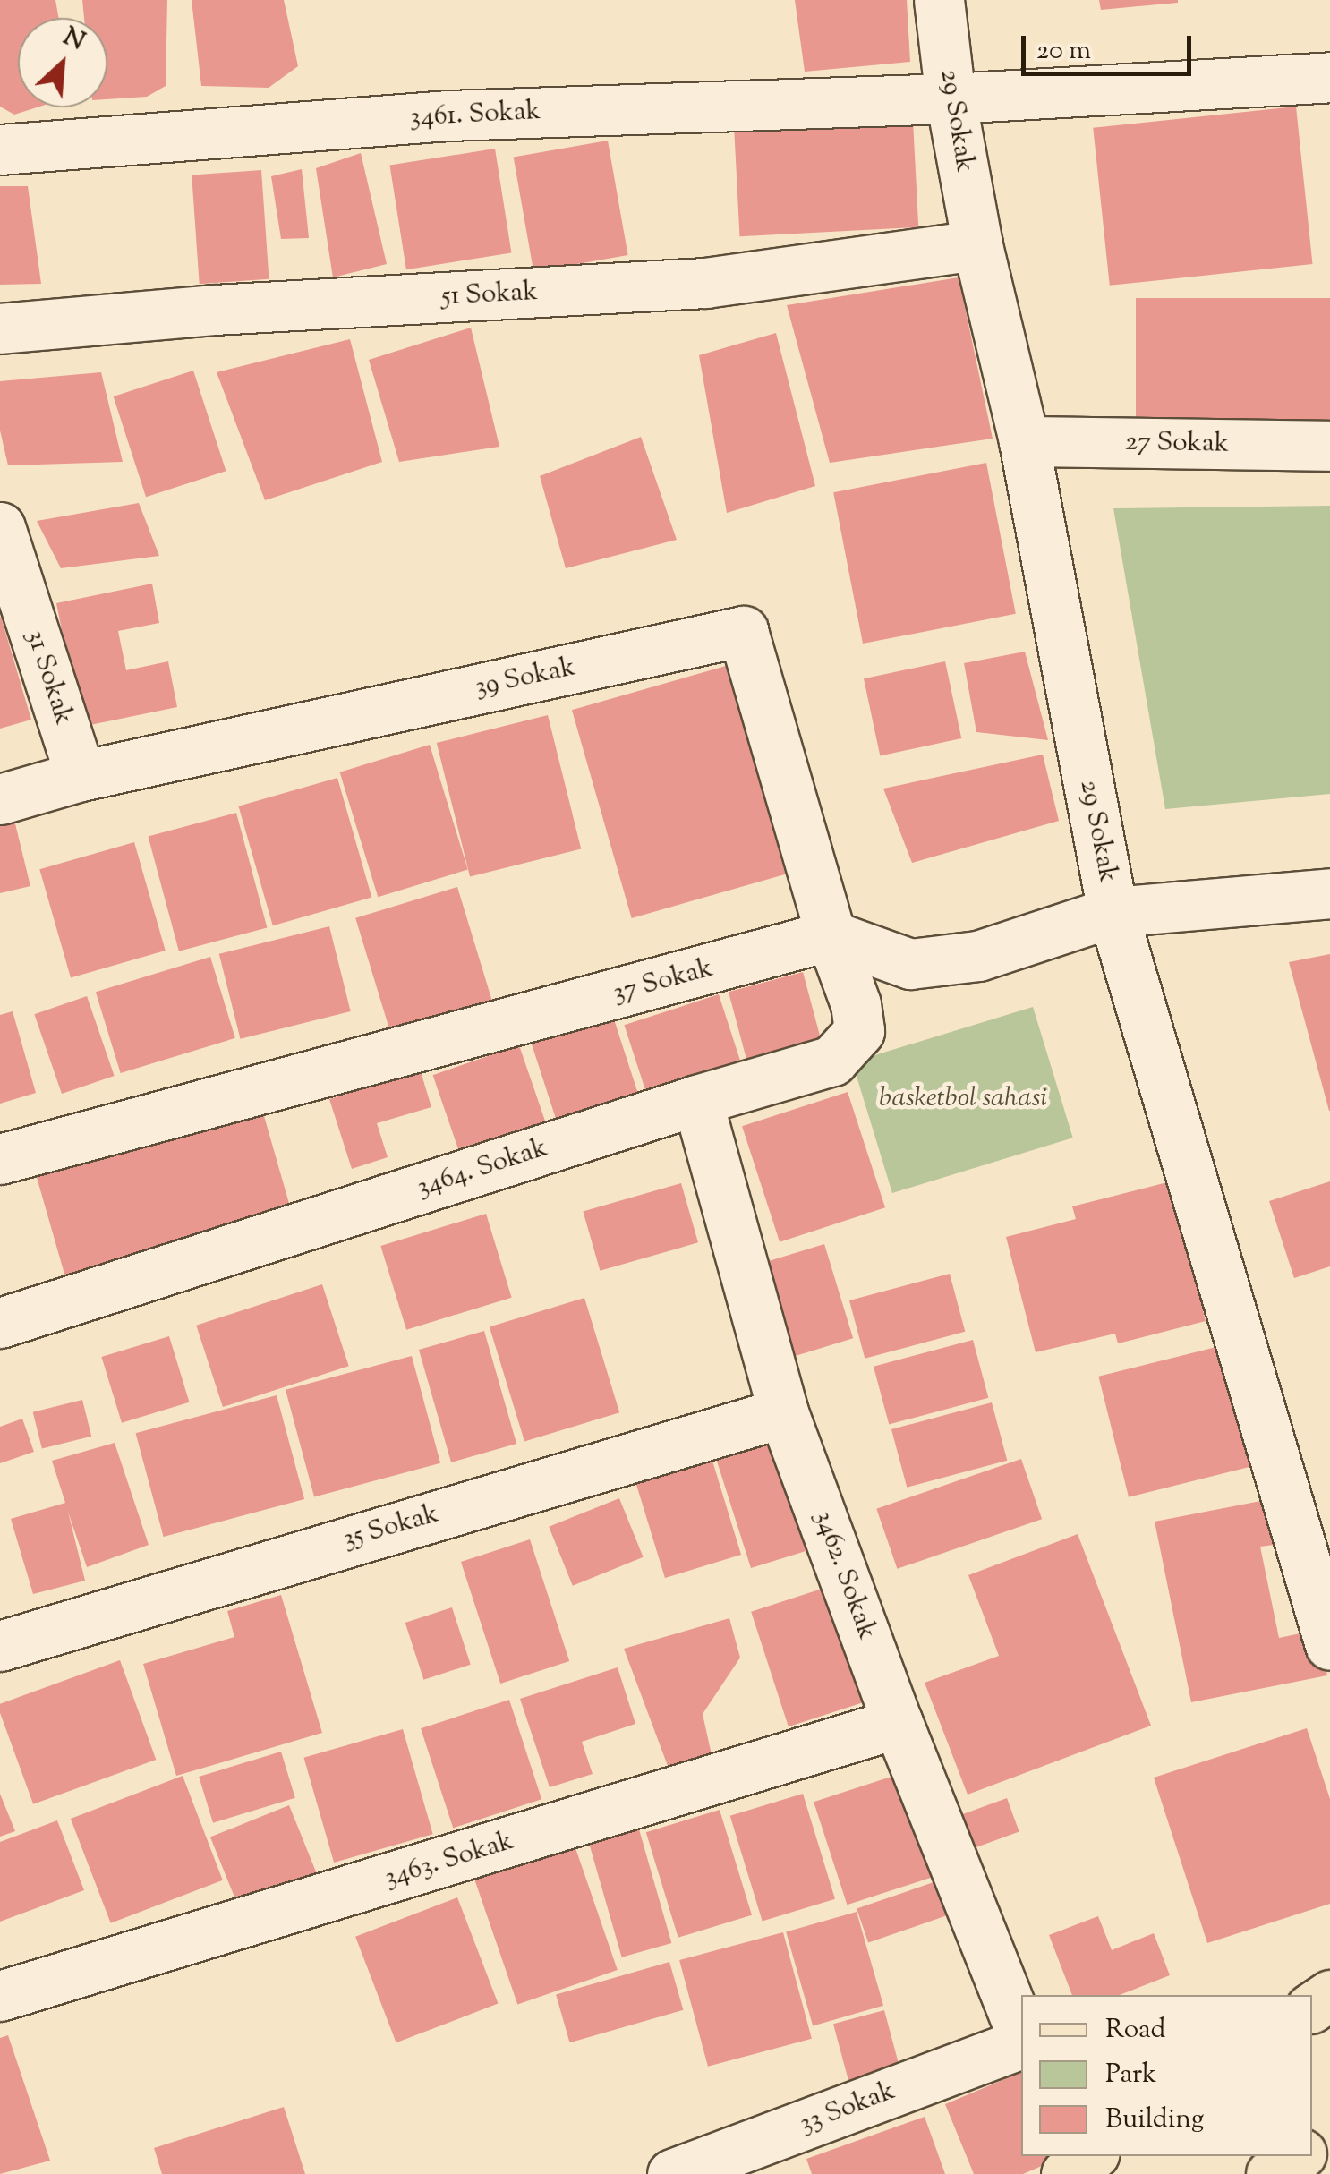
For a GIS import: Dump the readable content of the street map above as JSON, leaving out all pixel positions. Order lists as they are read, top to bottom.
{
  "streets": {
    "street": [
      "3461. Sokak",
      "29 Sokak",
      "51 Sokak",
      "27 Sokak",
      "31 Sokak",
      "39 Sokak",
      "37 Sokak",
      "3464. Sokak",
      "35 Sokak",
      "3462. Sokak",
      "3463. Sokak",
      "33 Sokak"
    ]
  },
  "crossings": [
    ["3461. Sokak", "29 Sokak"],
    ["29 Sokak", "51 Sokak"],
    ["29 Sokak", "27 Sokak"],
    ["31 Sokak", "39 Sokak"],
    ["39 Sokak", "37 Sokak"],
    ["39 Sokak", "3464. Sokak"],
    ["37 Sokak", "3464. Sokak"],
    ["3464. Sokak", "3462. Sokak"],
    ["35 Sokak", "3462. Sokak"],
    ["3462. Sokak", "3463. Sokak"]
  ],
  "parks": ["basketbol sahasi"],
  "legend": ["Road", "Park", "Building"],
  "scale_bar": "20 m",
  "north": "top right"
}
